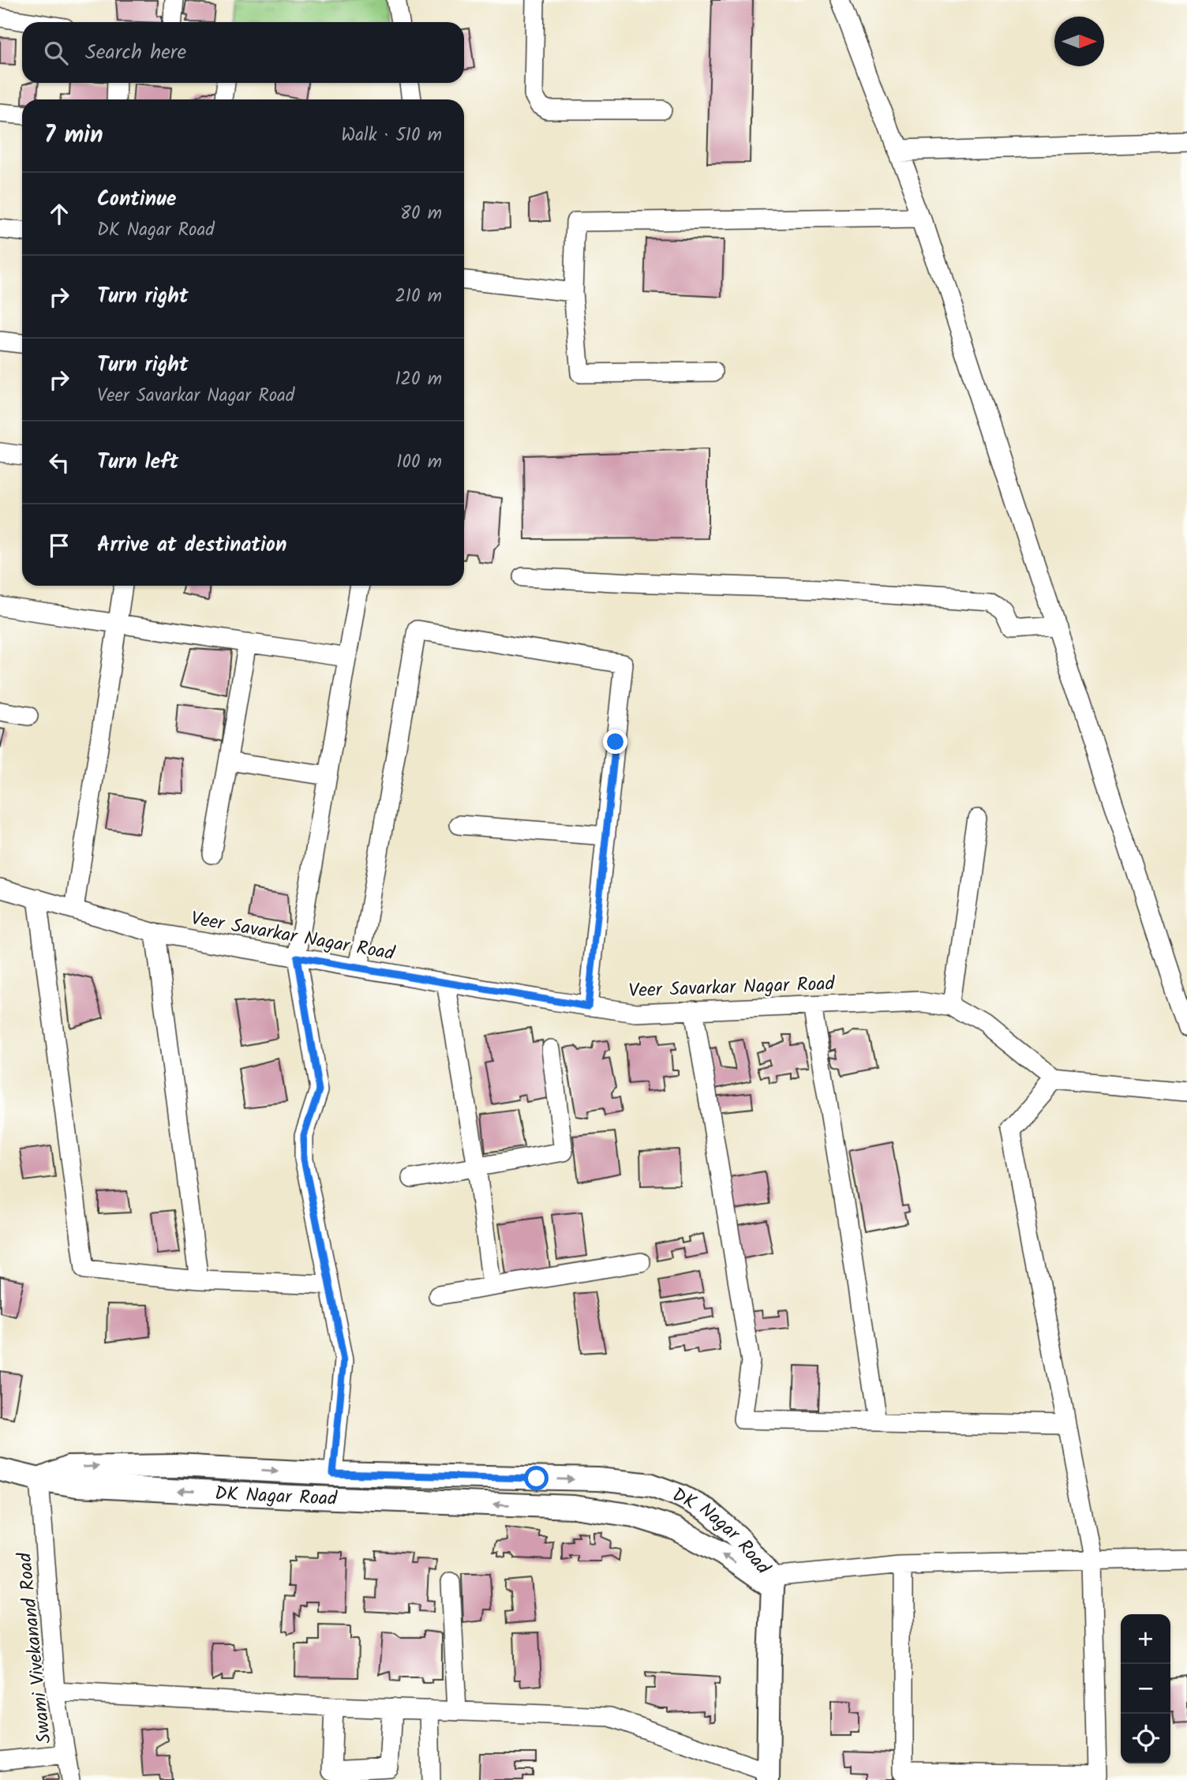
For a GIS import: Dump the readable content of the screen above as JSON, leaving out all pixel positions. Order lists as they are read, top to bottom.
{
  "streets": {
    "main road": ["DK Nagar Road"],
    "street": ["Veer Savarkar Nagar Road", "Swami Vivekanand Road"]
  },
  "crossings": [
    ["DK Nagar Road", "Swami Vivekanand Road"]
  ],
  "north": "right",
  "page": {
    "search": "Search here",
    "heading": ["7 min", "Walk · 510 m"],
    "list": [
      ["Continue", "DK Nagar Road", "80 m"],
      ["Turn right", "210 m"],
      ["Turn right", "Veer Savarkar Nagar Road", "120 m"],
      ["Turn left", "100 m"],
      "Arrive at destination"
    ],
    "map_buttons": ["+", "−"]
  }
}
